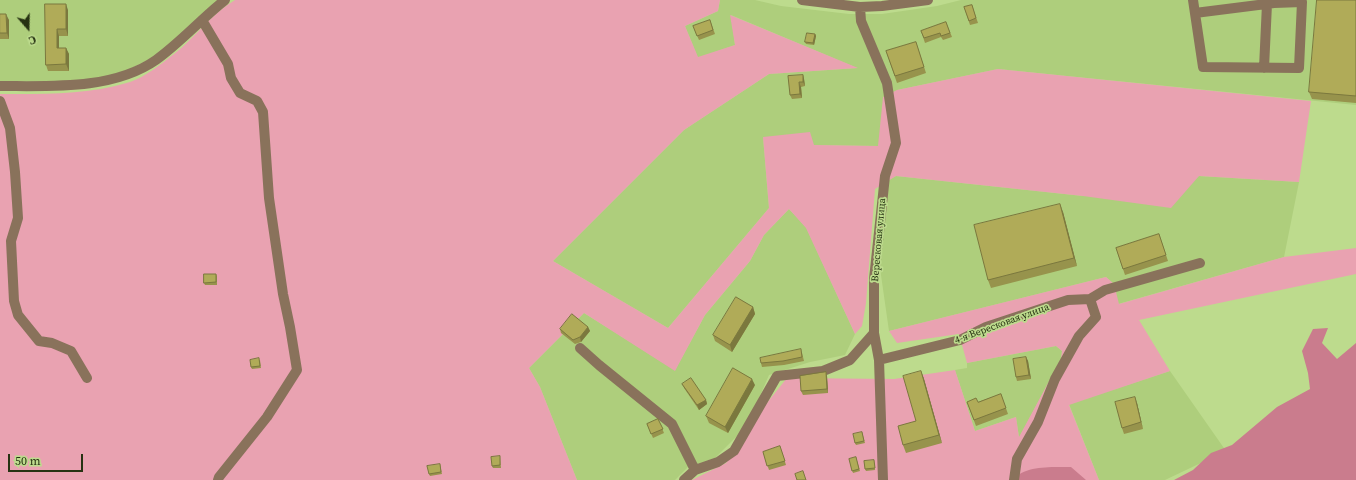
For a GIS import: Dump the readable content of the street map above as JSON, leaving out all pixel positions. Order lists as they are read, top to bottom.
{
  "streets": {
    "street": ["Вересковая улица", "4-я Вересковая улица"]
  },
  "crossings": [
    ["Вересковая улица", "4-я Вересковая улица"]
  ],
  "scale_bar": "50 m",
  "north": "bottom"
}
